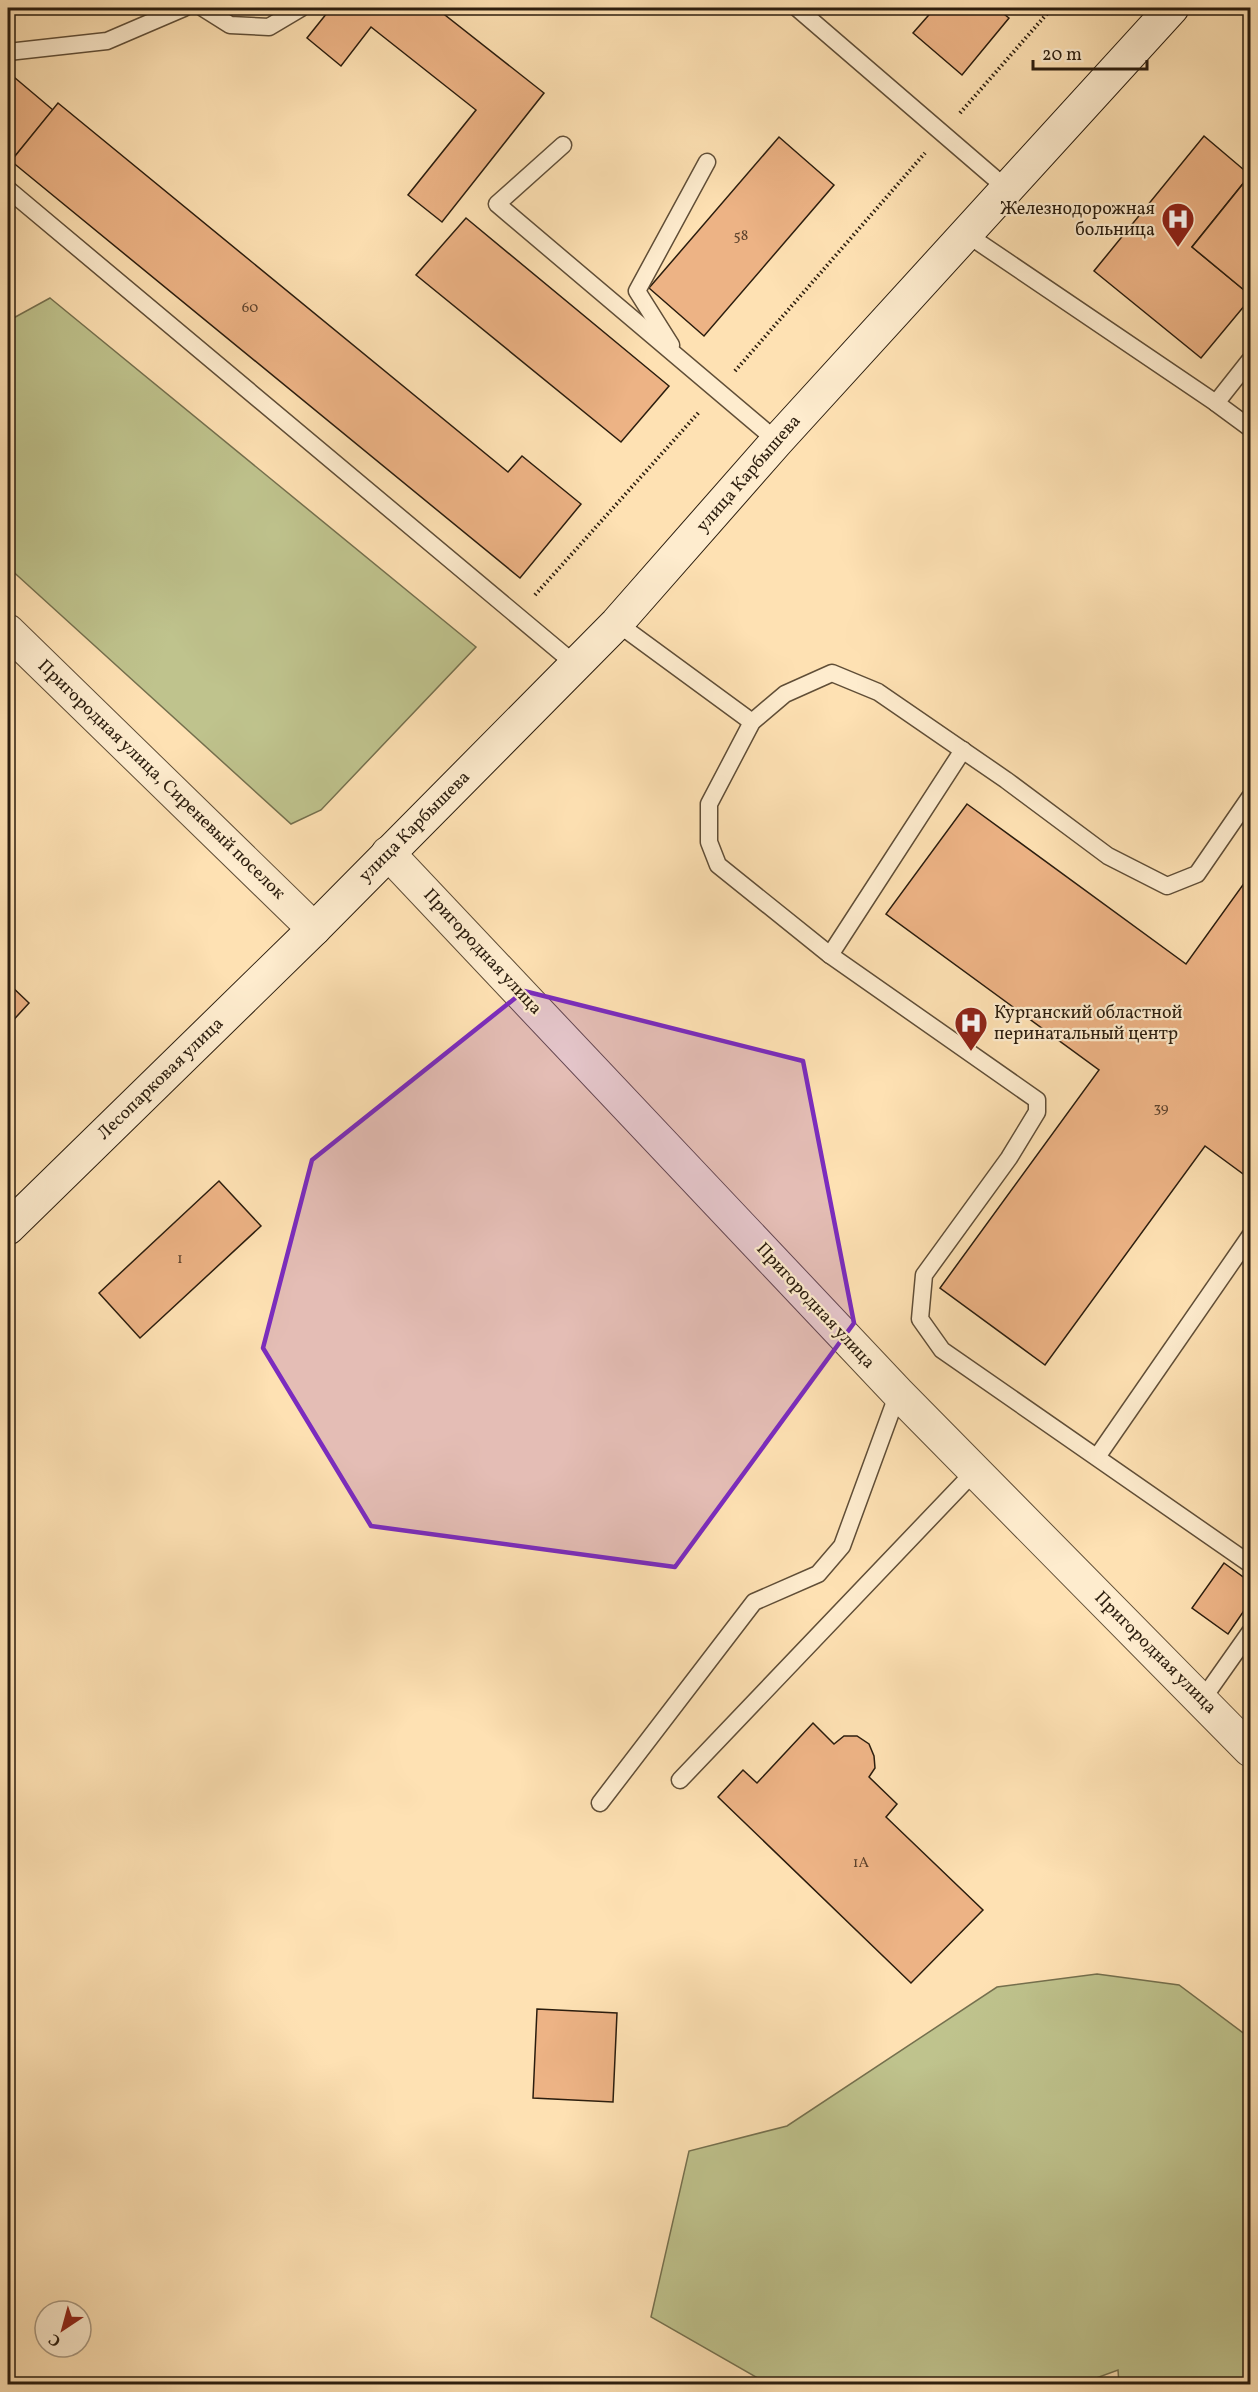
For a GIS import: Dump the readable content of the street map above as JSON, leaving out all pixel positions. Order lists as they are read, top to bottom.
{
  "streets": {
    "main road": [
      "улица Карбышева",
      "Пригородная улица, Сиреневый поселок",
      "Пригородная улица",
      "Лесопарковая улица"
    ]
  },
  "crossings": [
    ["улица Карбышева", "Пригородная улица, Сиреневый поселок"],
    ["улица Карбышева", "Пригородная улица"],
    ["улица Карбышева", "Лесопарковая улица"],
    ["Пригородная улица, Сиреневый поселок", "Лесопарковая улица"]
  ],
  "places": {
    "hospital": ["Железнодорожная больница", "Курганский областной перинатальный центр"]
  },
  "house_numbers": [
    "58",
    "60",
    "39",
    "1",
    "1А"
  ],
  "scale_bar": "20 m",
  "north": "bottom left"
}
